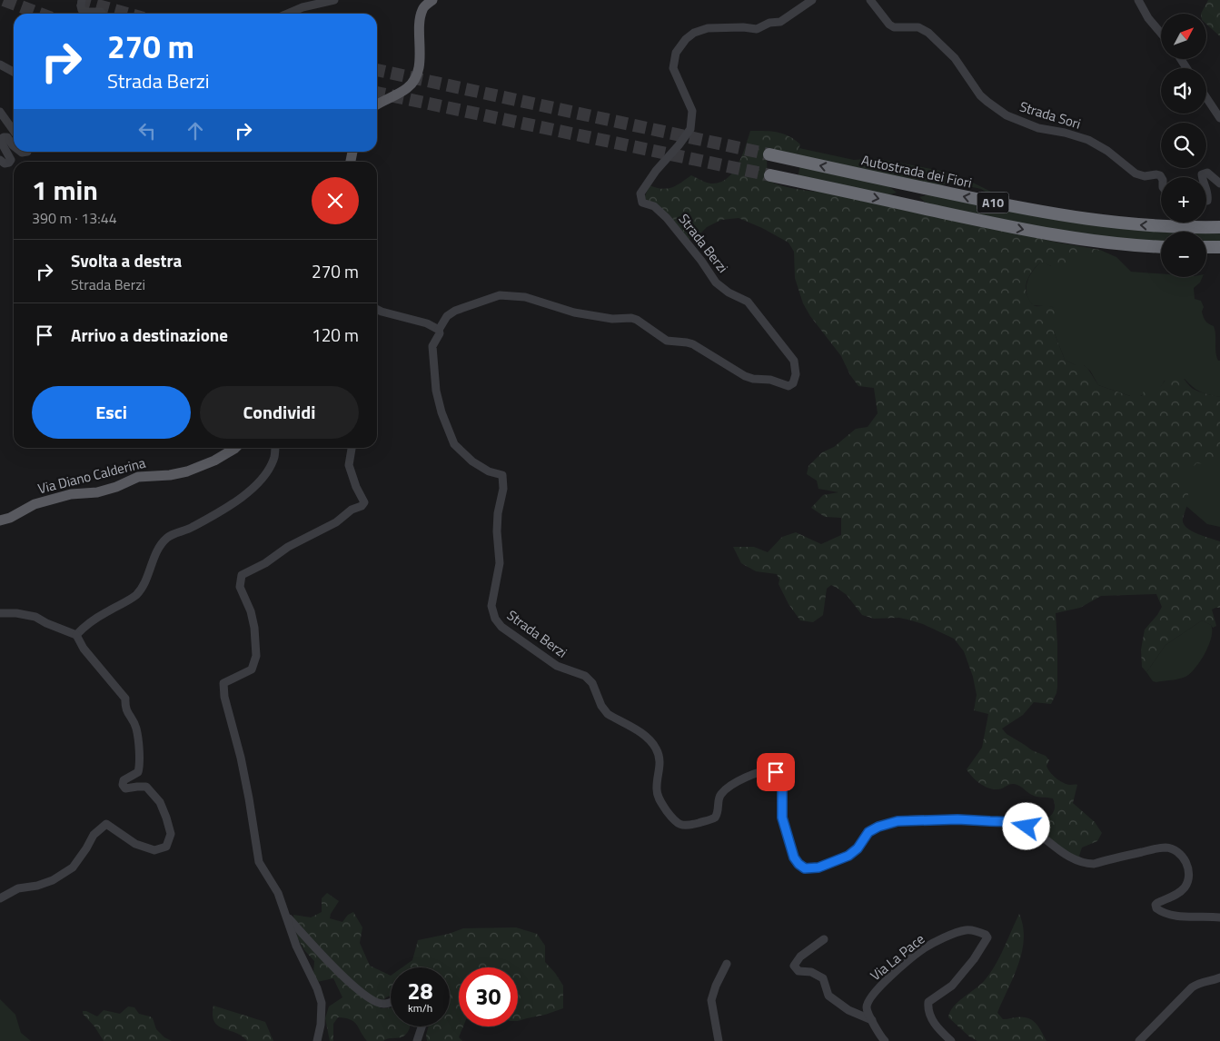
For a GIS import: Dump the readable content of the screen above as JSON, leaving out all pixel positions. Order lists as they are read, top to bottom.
{
  "streets": {
    "highway": ["Autostrada dei Fiori", "A10"],
    "main road": ["Via Diano Calderina"],
    "street": ["Strada Sori", "Strada Berzi", "Via La Pace"]
  },
  "north": "top right",
  "page": {
    "map_buttons": ["+", "−"],
    "turn": ["270 m", "Strada Berzi"],
    "heading": ["1 min", "390 m · 13:44"],
    "list": [
      {
        "name": "Svolta a destra",
        "note": "Strada Berzi",
        "value": "270 m"
      },
      {
        "name": "Arrivo a destinazione",
        "value": "120 m"
      }
    ],
    "buttons": ["Esci", "Condividi"],
    "speed": "28 km/h",
    "limit": "30"
  }
}
